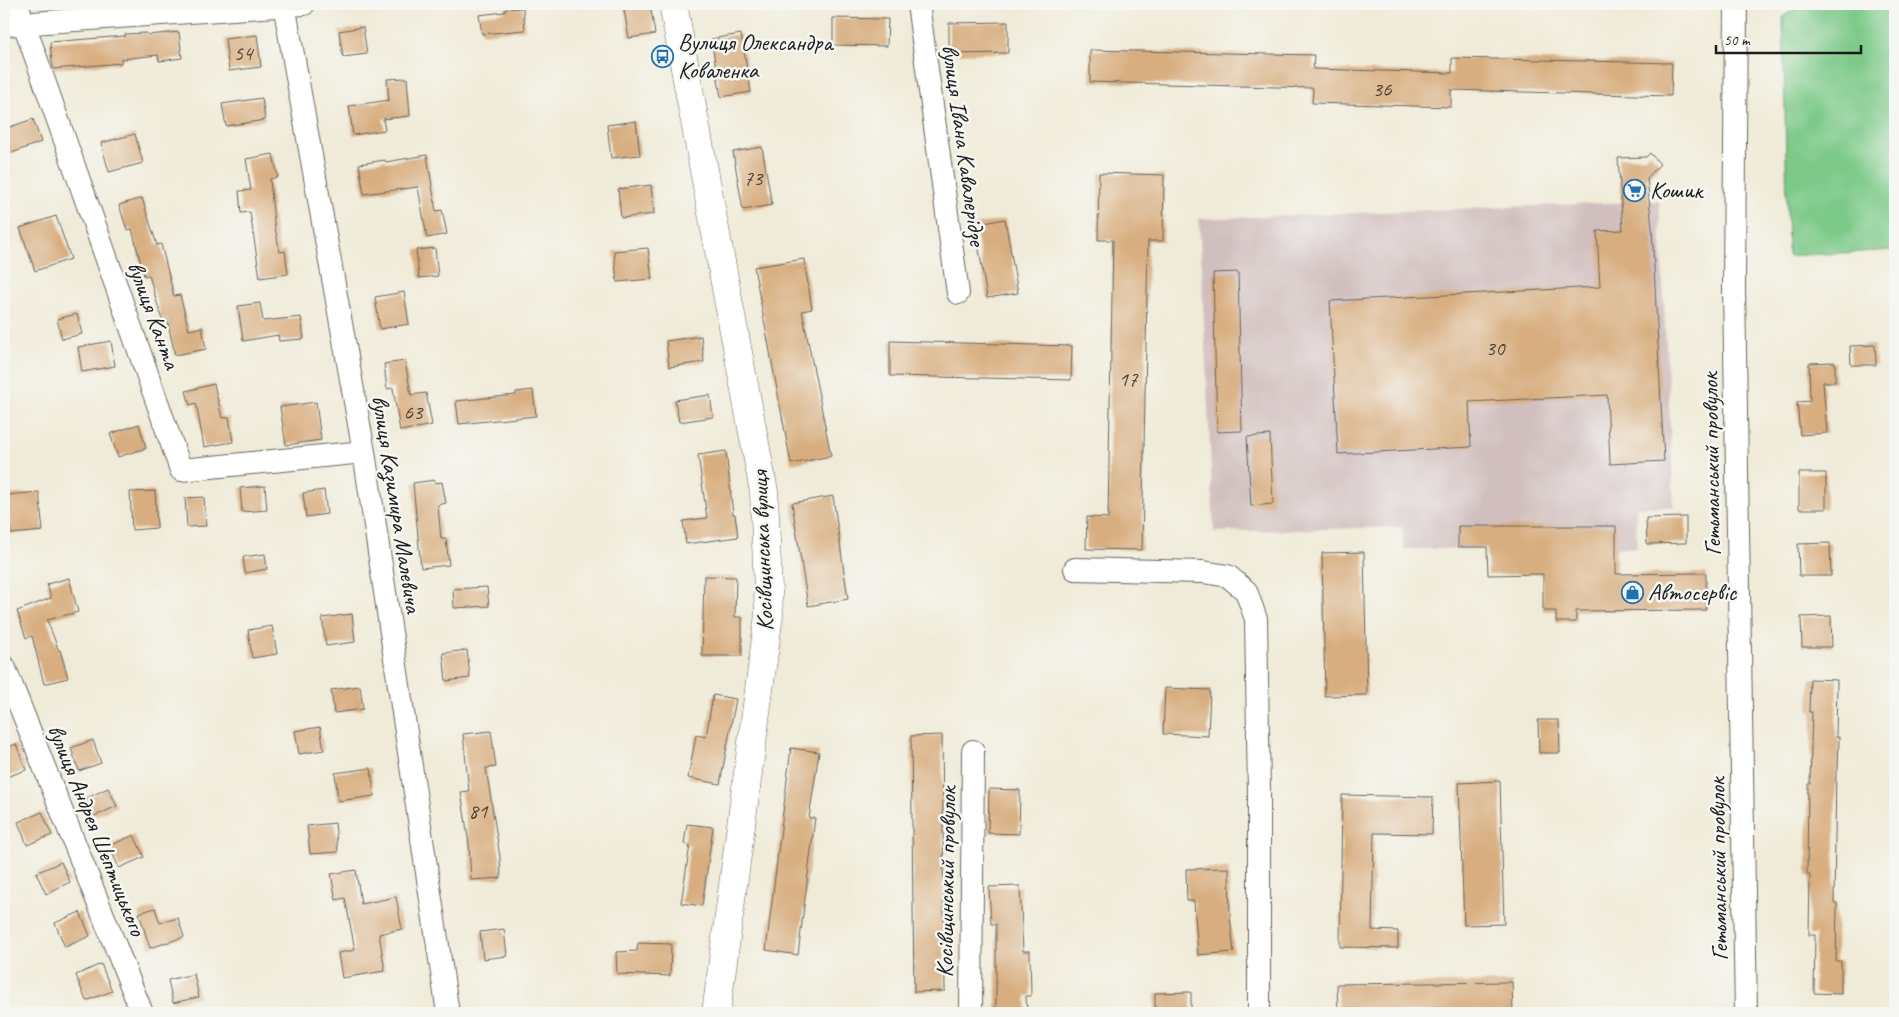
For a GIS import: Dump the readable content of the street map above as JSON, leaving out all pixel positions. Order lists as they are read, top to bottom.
{
  "streets": {
    "street": [
      "вулиця Івана Кавалерідзе",
      "вулиця Канта",
      "Гетьманський провулок",
      "вулиця Казимира Малевича",
      "Косівщинська вулиця",
      "вулиця Андрея Шептицького",
      "Косівщинський провулок"
    ]
  },
  "crossings": [
    ["вулиця Канта", "вулиця Казимира Малевича"]
  ],
  "places": {
    "bus stop": ["Вулиця Олександра Коваленка"],
    "supermarket": ["Кошик"],
    "shop": ["Автосервіс"]
  },
  "house_numbers": [
    "54",
    "36",
    "73",
    "30",
    "17",
    "63",
    "81"
  ],
  "scale_bar": "50 m"
}
